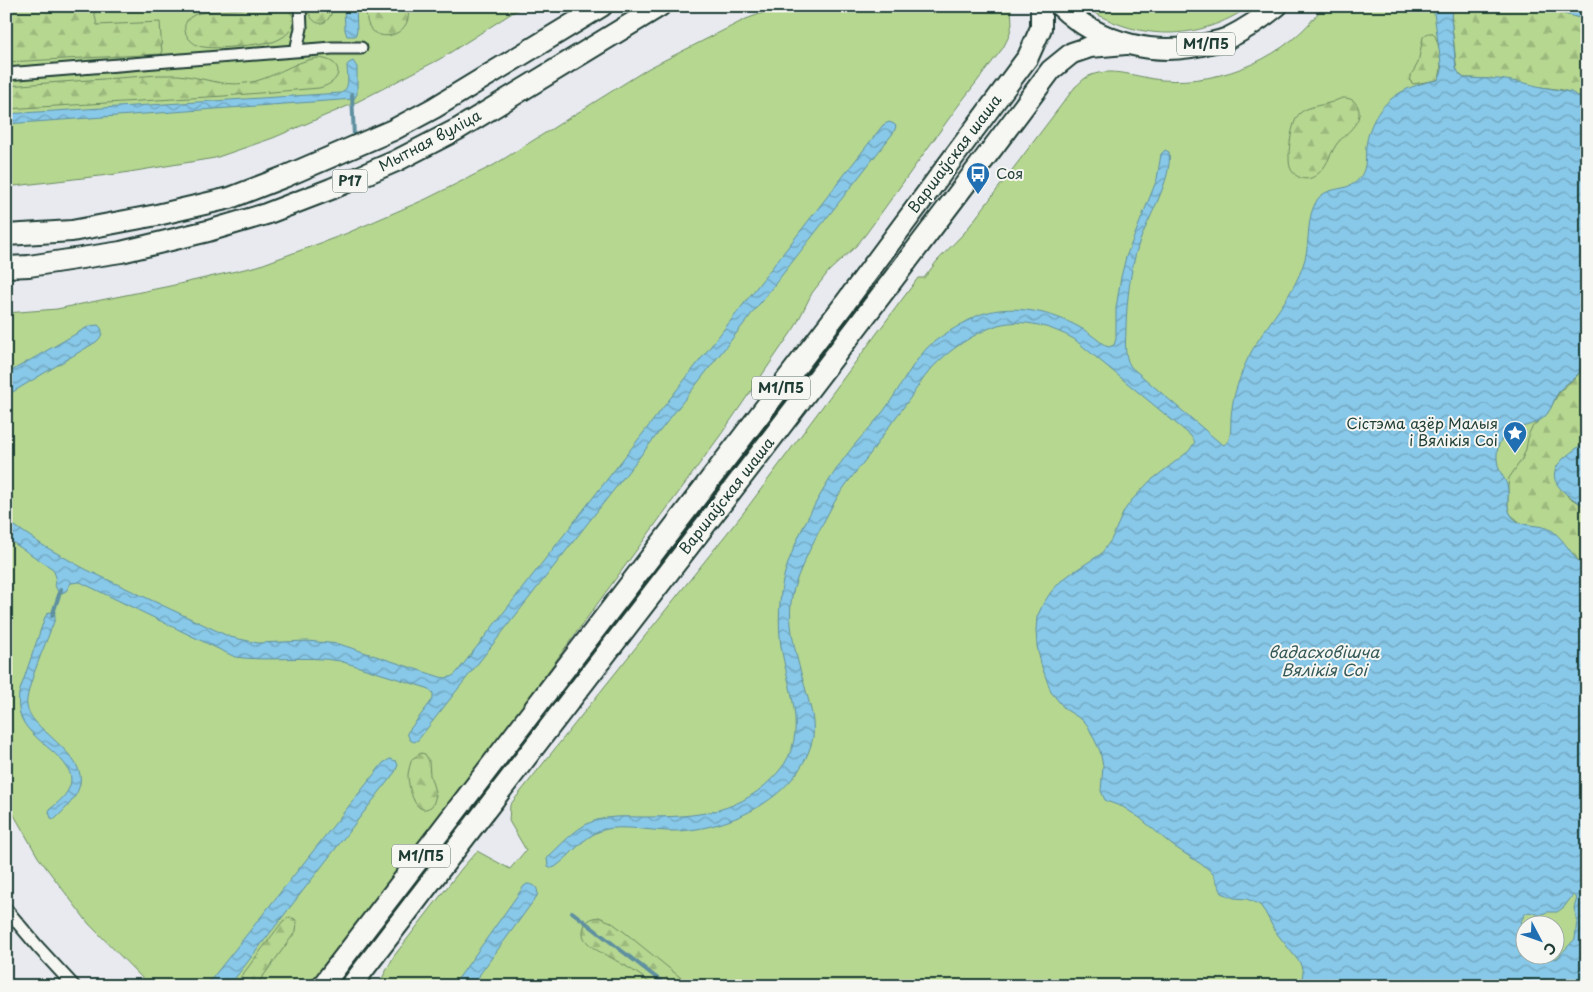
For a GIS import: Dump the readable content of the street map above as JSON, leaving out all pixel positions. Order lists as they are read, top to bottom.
{
  "streets": {
    "highway": [
      "М1/П5",
      "Мытная вуліца",
      "Варшаўская шаша",
      "Р17"
    ]
  },
  "water": ["вадасховішча Вялікія Соі"],
  "places": {
    "bus stop": ["Соя"],
    "place": ["Сістэма азёр Малыя і Вялікія Соі"]
  },
  "north": "bottom right"
}
